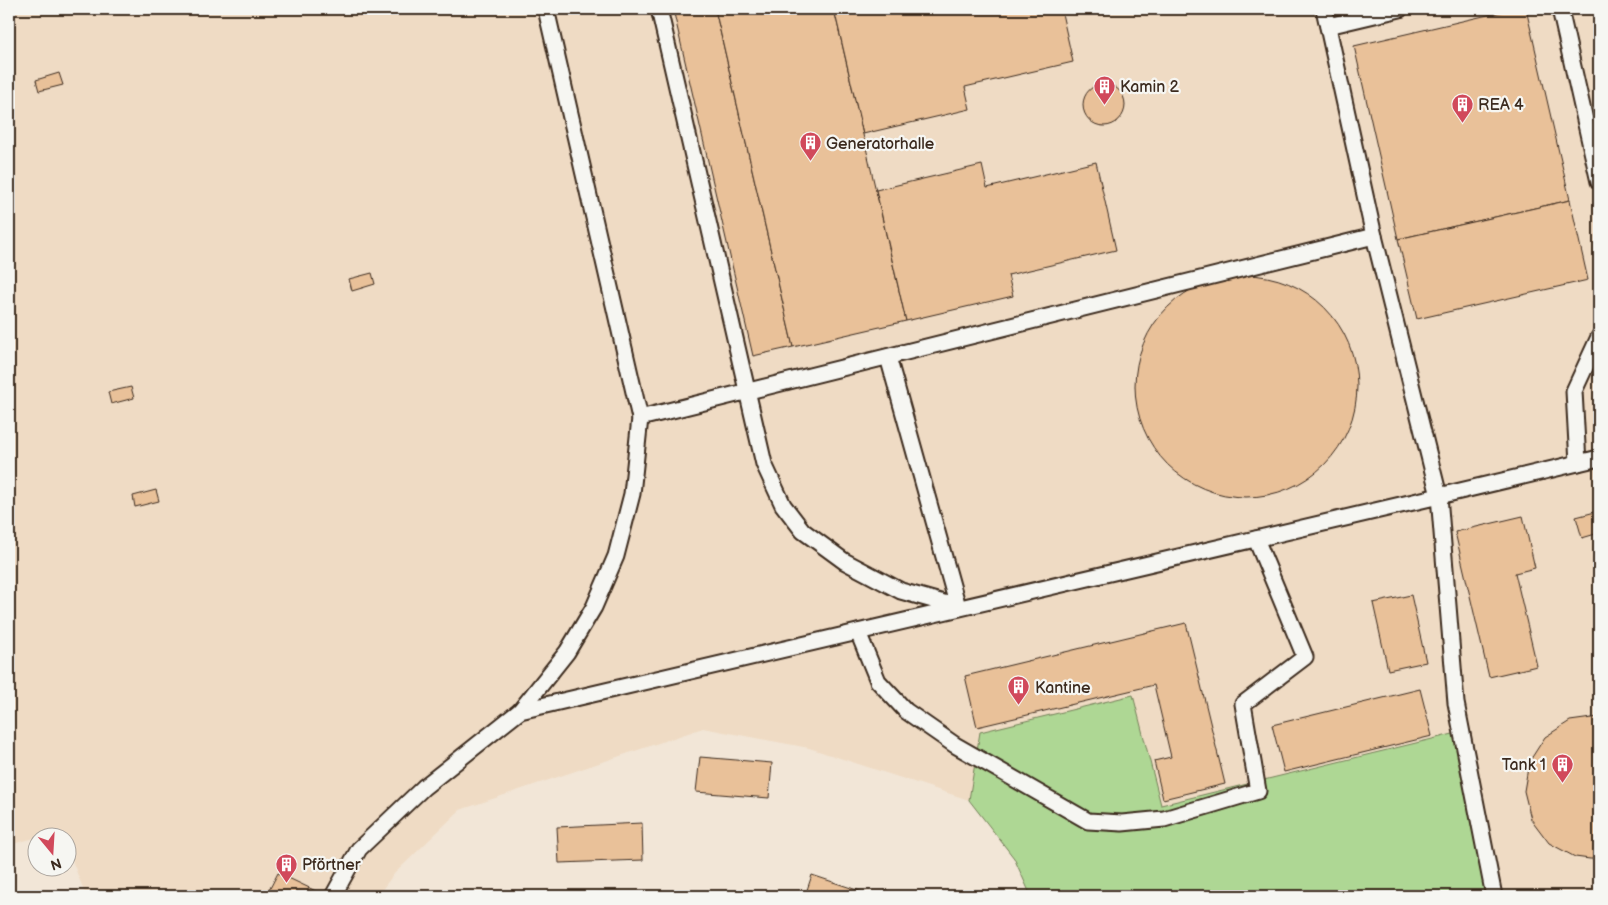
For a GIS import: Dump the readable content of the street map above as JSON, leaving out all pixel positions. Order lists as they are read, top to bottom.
{
  "places": {
    "building": [
      "Kamin 2",
      "REA 4",
      "Generatorhalle",
      "Kantine",
      "Tank 1",
      "Pförtner"
    ]
  },
  "north": "bottom"
}
